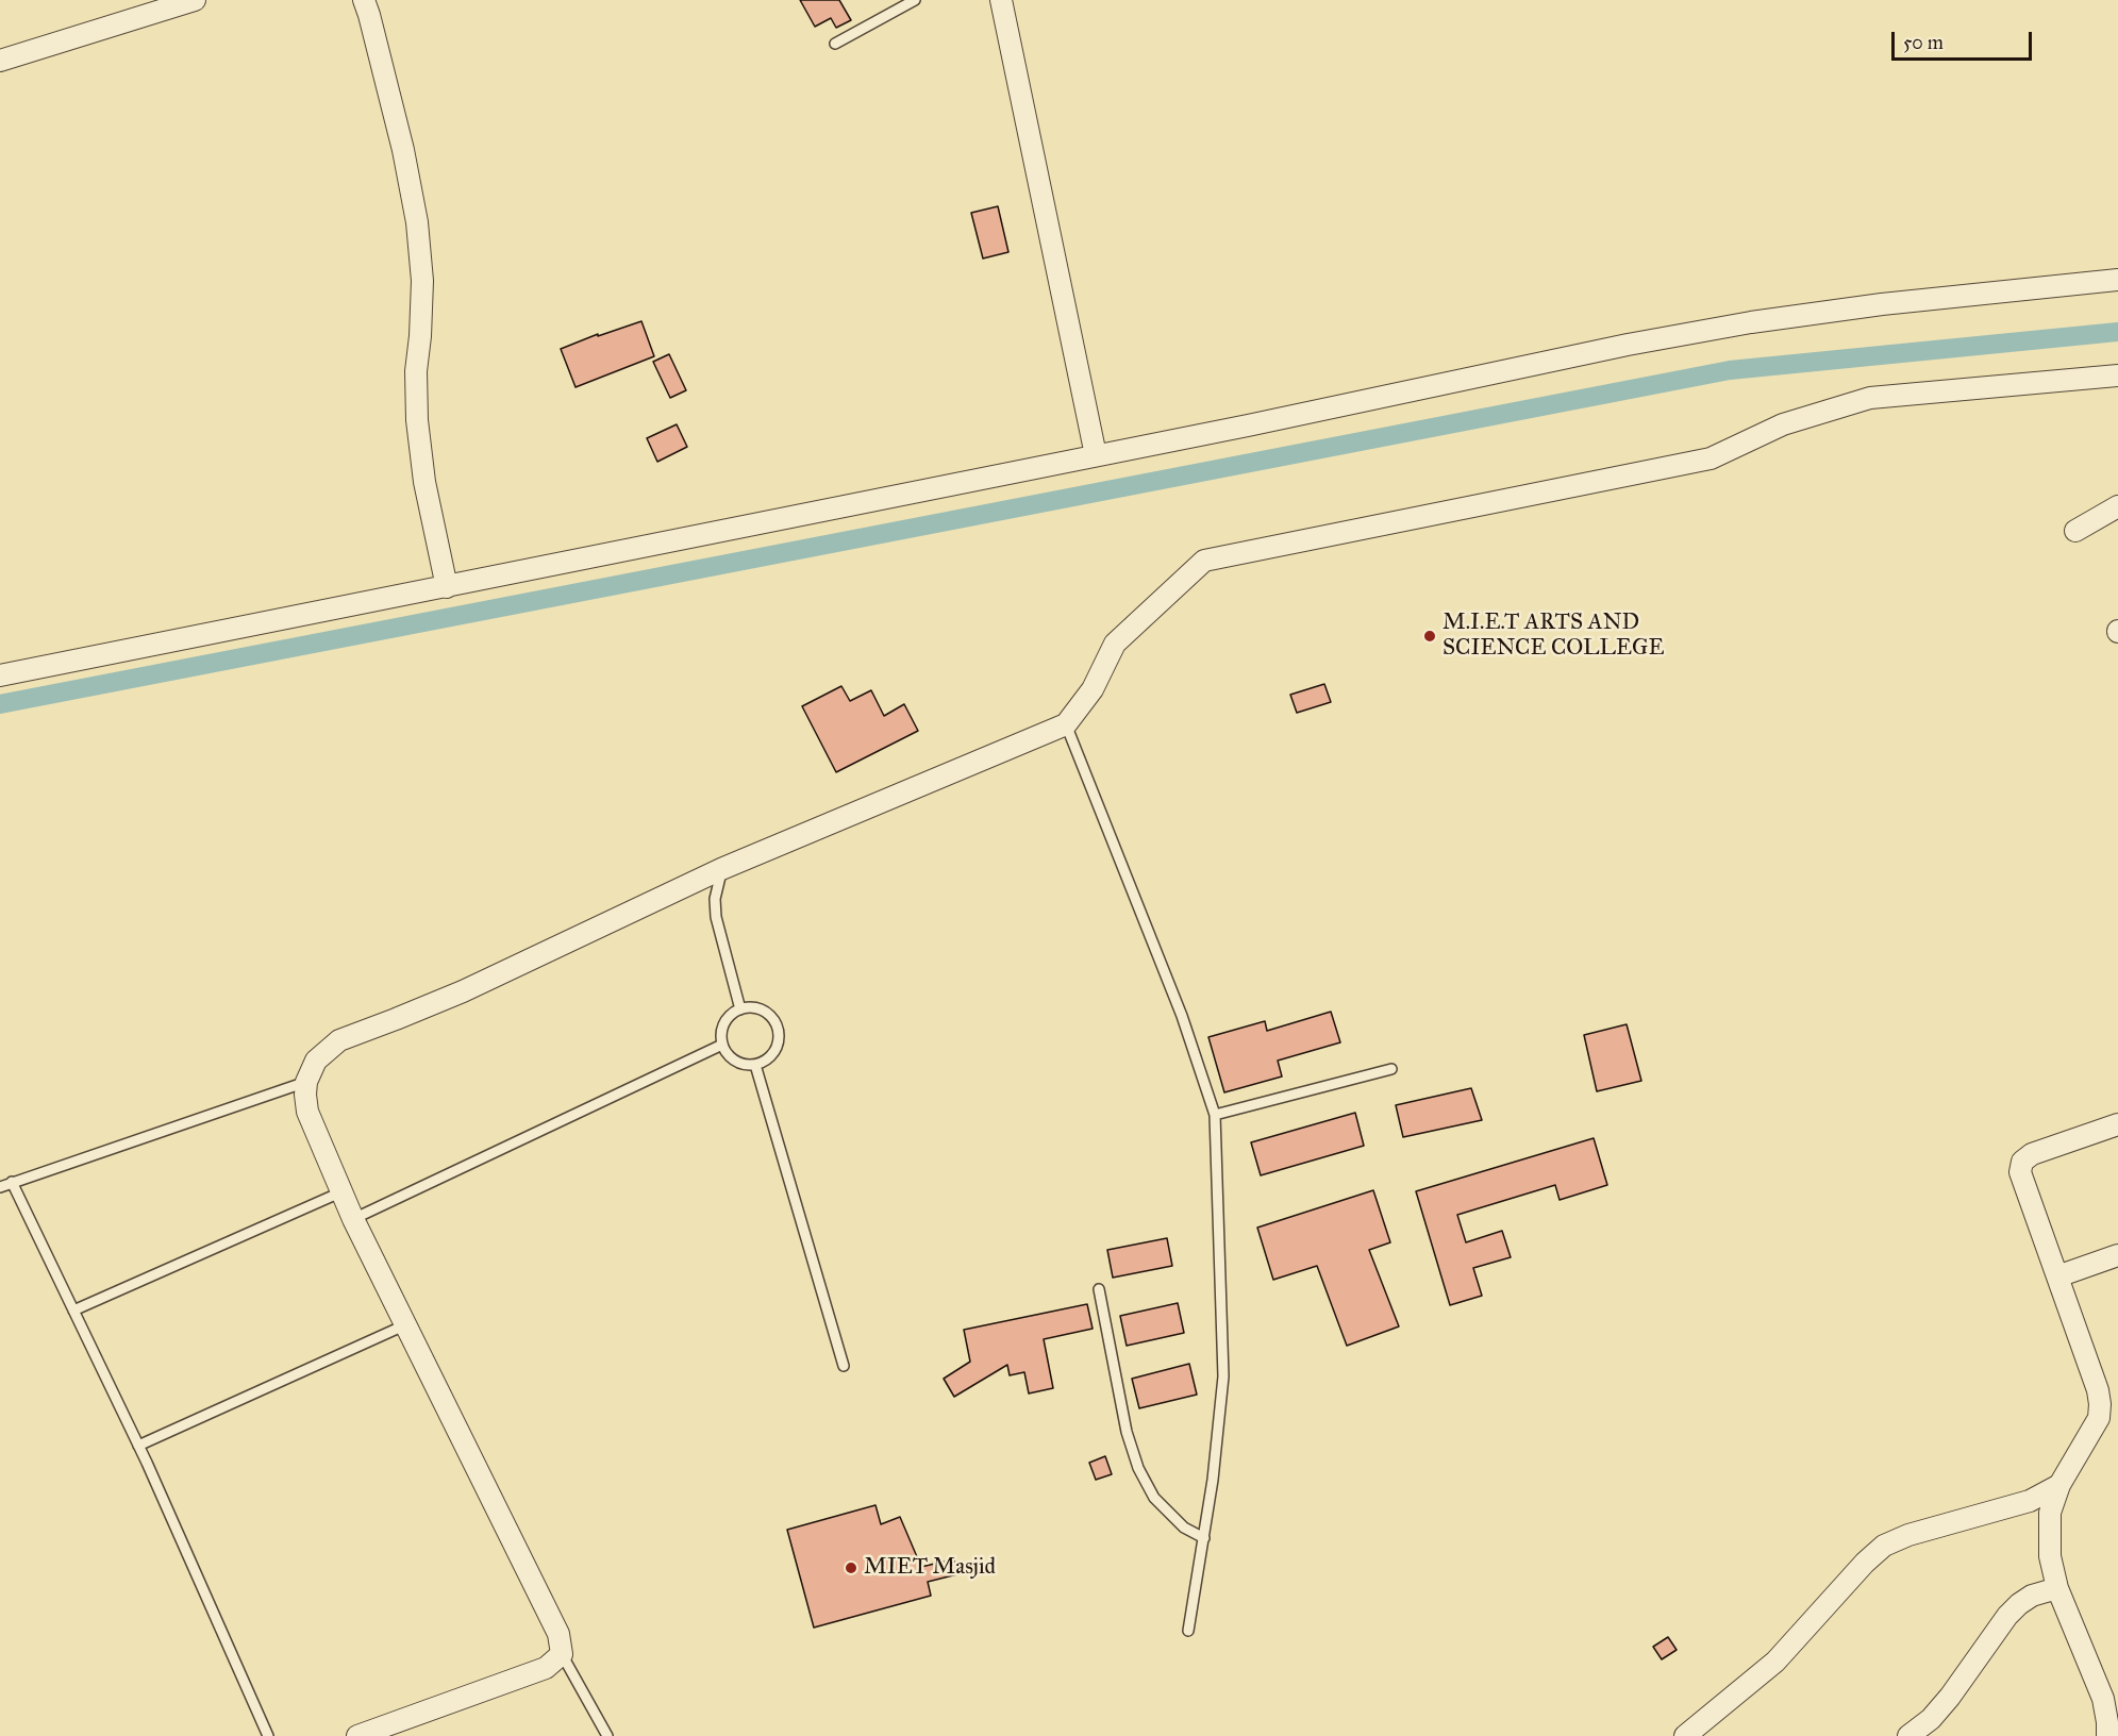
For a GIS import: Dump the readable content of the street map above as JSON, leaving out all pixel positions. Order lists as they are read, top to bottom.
{
  "places": ["M.I.E.T ARTS AND SCIENCE COLLEGE", "MIET Masjid"],
  "scale_bar": "50 m"
}
